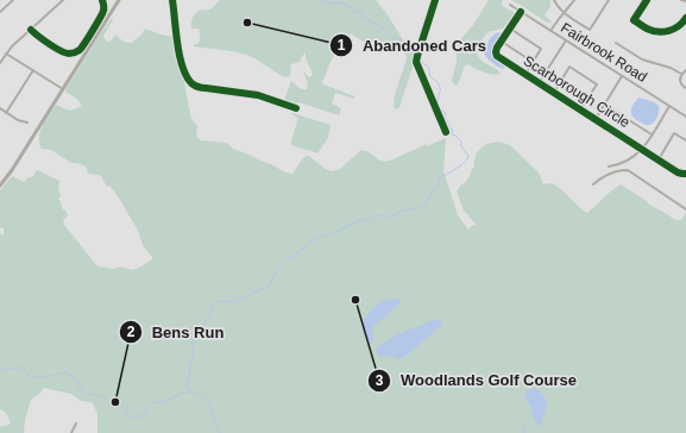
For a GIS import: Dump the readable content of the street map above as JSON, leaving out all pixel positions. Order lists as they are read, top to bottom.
{
  "streets": {
    "street": ["Fairbrook Road", "Scarborough Circle"]
  },
  "places": ["Abandoned Cars", "Woodlands Golf Course", "Bens Run"]
}
